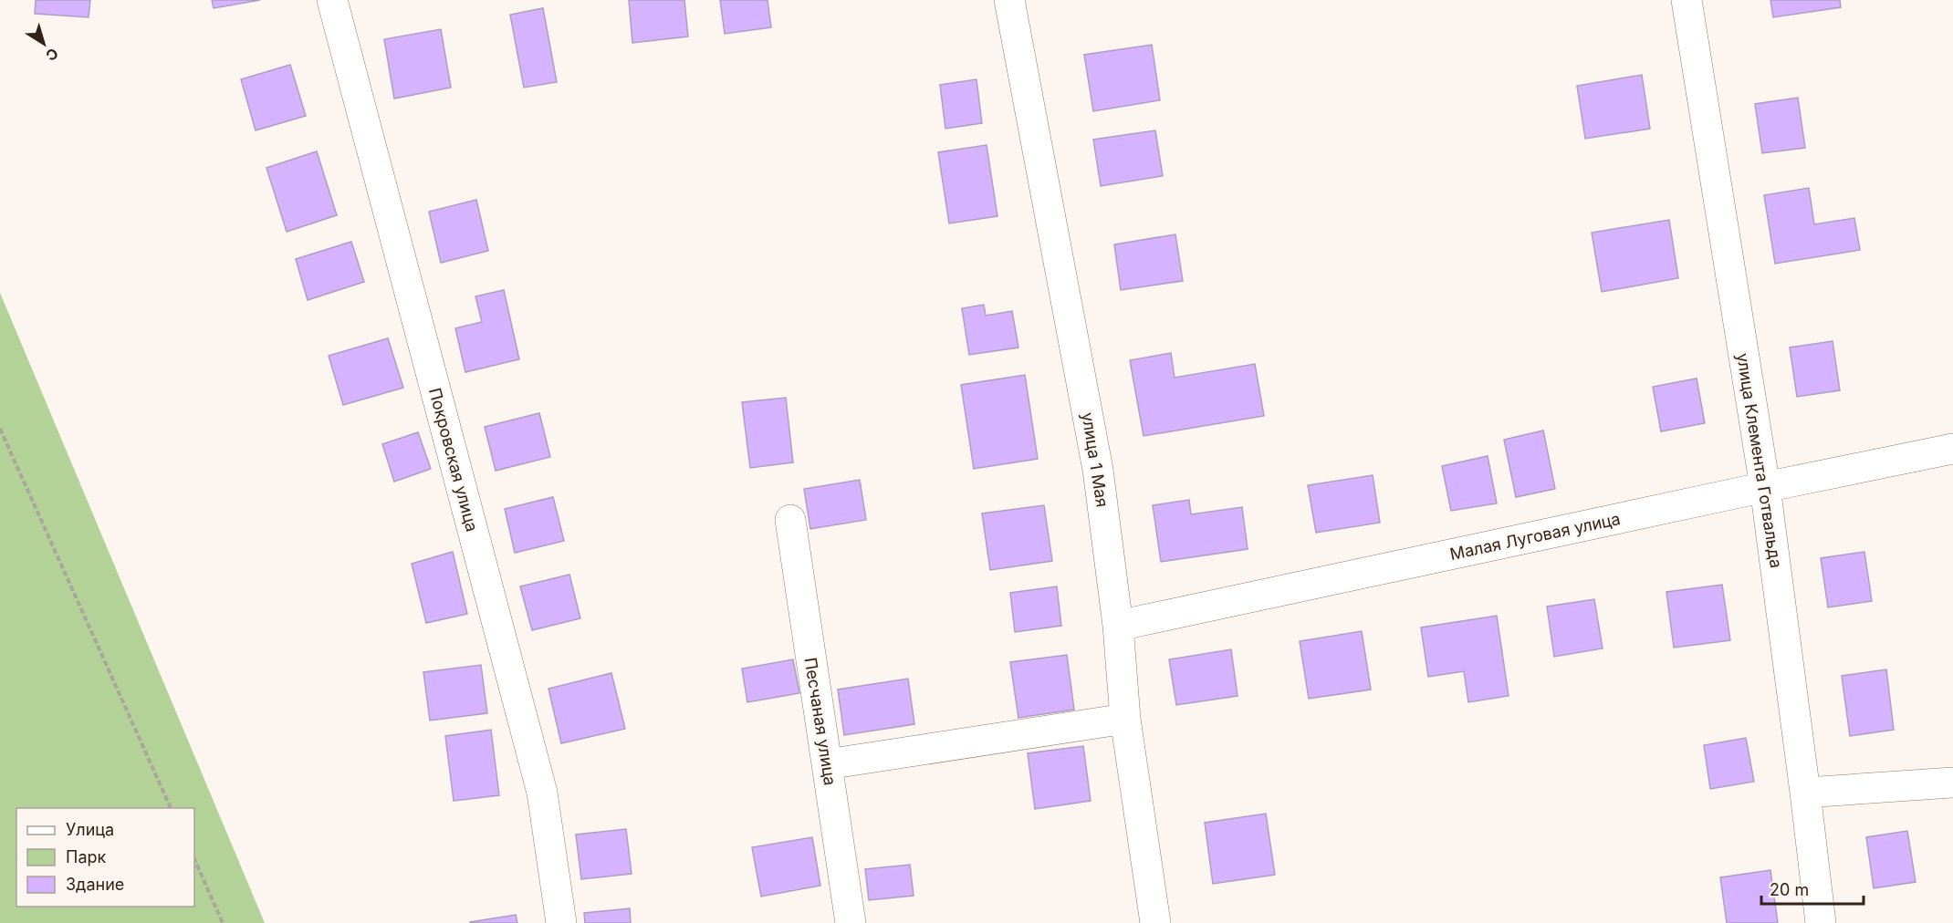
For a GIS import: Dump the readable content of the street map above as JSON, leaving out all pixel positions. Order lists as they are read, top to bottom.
{
  "streets": {
    "street": [
      "Покровская улица",
      "улица 1 Мая",
      "улица Клемента Готвальда",
      "Малая Луговая улица",
      "Песчаная улица"
    ]
  },
  "crossings": [
    ["улица 1 Мая", "Малая Луговая улица"],
    ["улица Клемента Готвальда", "Малая Луговая улица"]
  ],
  "legend": ["Улица", "Парк", "Здание"],
  "scale_bar": "20 m",
  "north": "bottom right"
}
